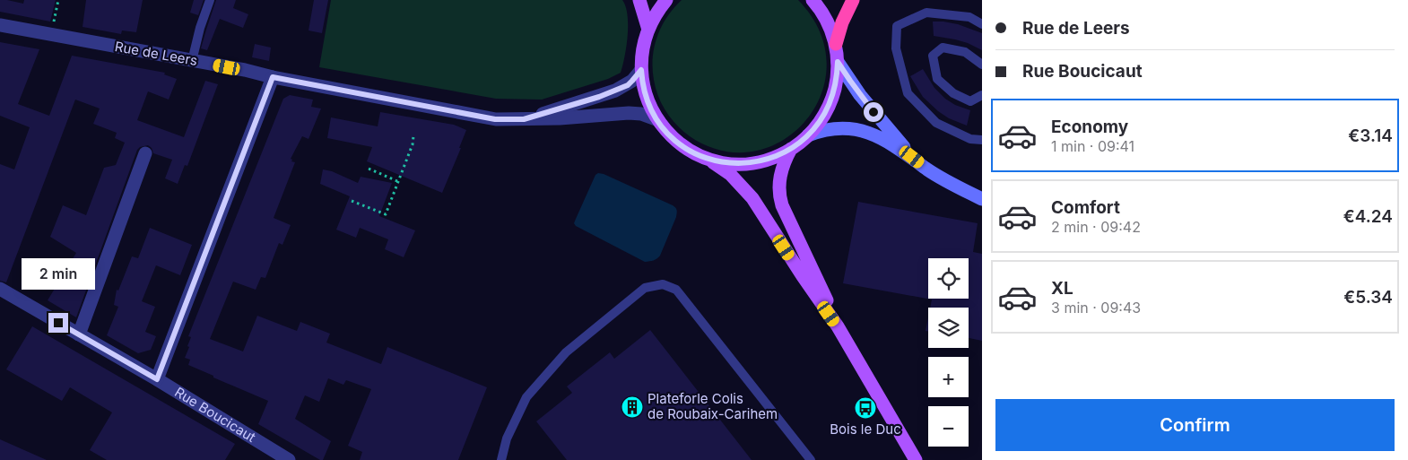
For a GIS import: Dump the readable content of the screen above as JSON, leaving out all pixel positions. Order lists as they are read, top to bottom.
{
  "streets": {
    "street": ["Rue de Leers", "Rue Boucicaut"]
  },
  "places": {
    "building": ["Plateforle Colis de Roubaix-Carihem"],
    "bus stop": ["Bois le Duc"]
  },
  "page": {
    "banner": ["Rue de Leers", "Rue Boucicaut"],
    "list": [
      {
        "name": "Economy",
        "note": "1 min · 09:41",
        "value": "€3.14"
      },
      {
        "name": "Comfort",
        "note": "2 min · 09:42",
        "value": "€4.24"
      },
      {
        "name": "XL",
        "note": "3 min · 09:43",
        "value": "€5.34"
      }
    ],
    "map_buttons": ["+", "−"],
    "bubble": "2 min",
    "buttons": "Confirm"
  }
}
